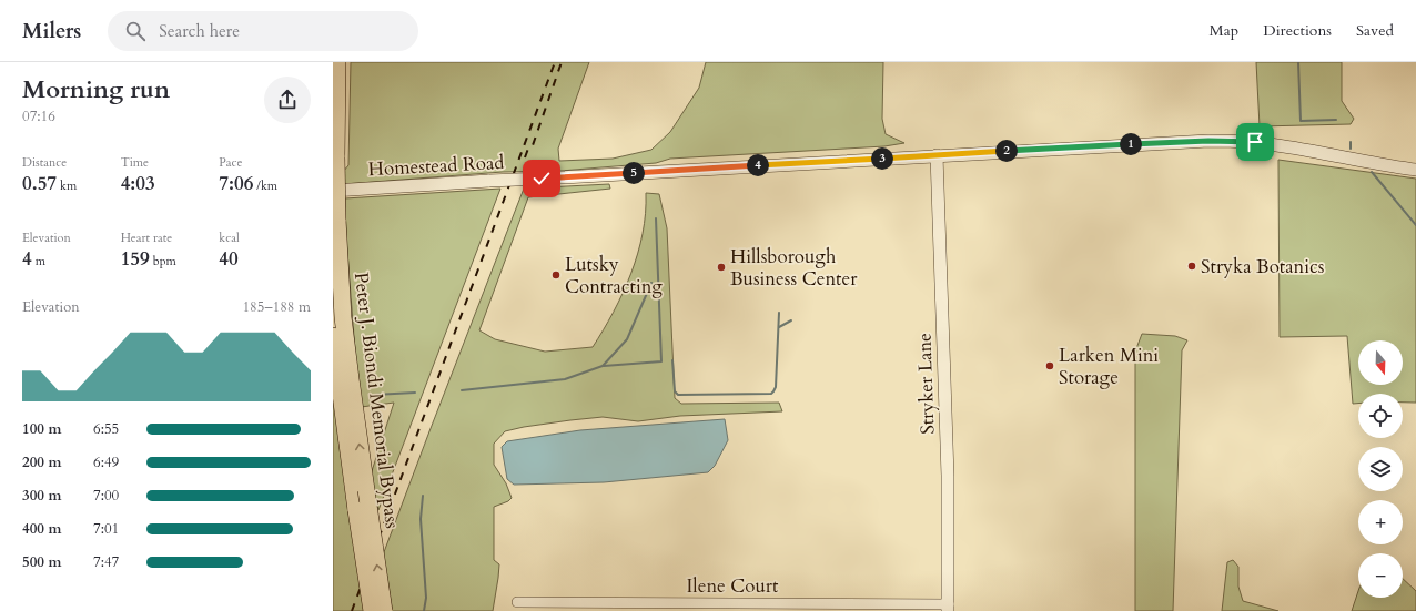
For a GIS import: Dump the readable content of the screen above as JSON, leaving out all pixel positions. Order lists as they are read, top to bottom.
{
  "streets": {
    "highway": ["Peter J. Biondi Memorial Bypass"],
    "street": ["Homestead Road", "Stryker Lane", "Ilene Court"]
  },
  "crossings": [
    ["Homestead Road", "Stryker Lane"],
    ["Stryker Lane", "Ilene Court"]
  ],
  "places": [
    "Stryka Botanics",
    "Hillsborough Business Center",
    "Lutsky Contracting",
    "Larken Mini Storage"
  ],
  "north": "bottom",
  "page": {
    "header": "Milers",
    "search": "Search here",
    "nav": ["Map", "Directions", "Saved"],
    "heading": ["Morning run", "07:16"],
    "pins": [
      "1",
      "2",
      "3",
      "4",
      "5"
    ],
    "stats": [
      ["Distance", "0.57 km"],
      ["Time", "4:03"],
      ["Pace", "7:06 /km"],
      ["Elevation", "4 m"],
      ["Heart rate", "159 bpm"],
      ["kcal", "40"]
    ],
    "chart": ["Elevation", "185–188 m"],
    "map_buttons": ["+", "−"],
    "list": [
      {
        "name": "100 m",
        "note": "6:55"
      },
      {
        "name": "200 m",
        "note": "6:49"
      },
      {
        "name": "300 m",
        "note": "7:00"
      },
      {
        "name": "400 m",
        "note": "7:01"
      },
      {
        "name": "500 m",
        "note": "7:47"
      }
    ]
  }
}
